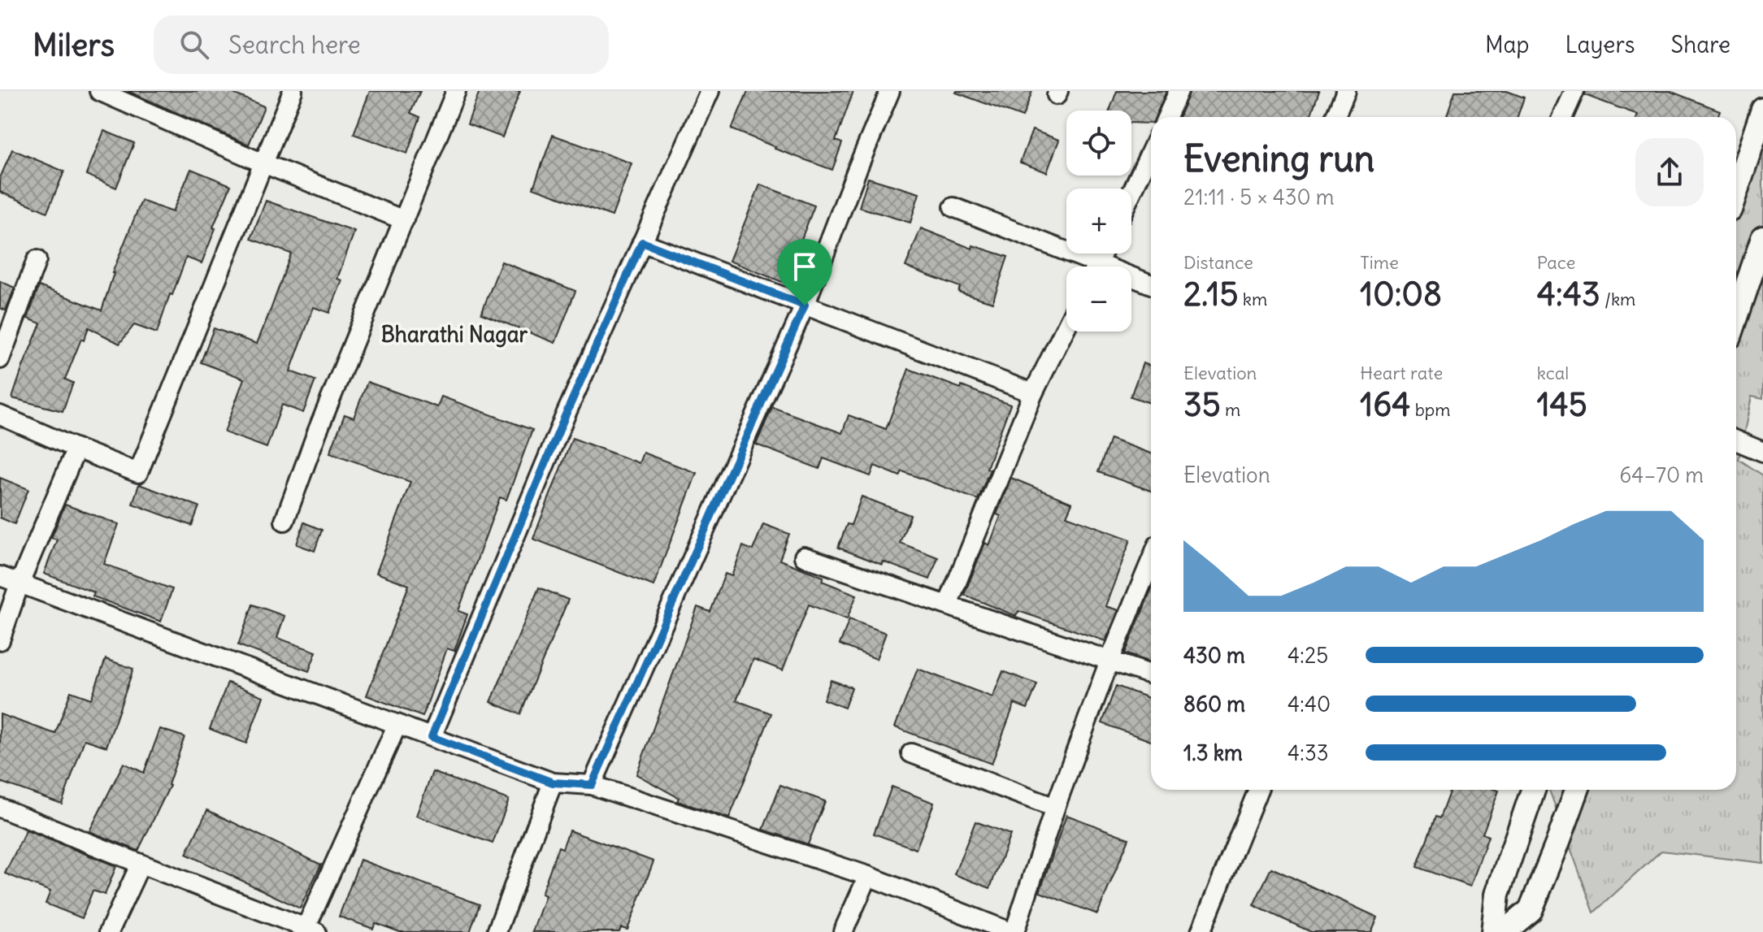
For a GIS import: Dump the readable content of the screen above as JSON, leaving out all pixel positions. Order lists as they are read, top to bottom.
{
  "districts": ["Bharathi Nagar"],
  "page": {
    "header": "Milers",
    "search": "Search here",
    "nav": ["Map", "Layers", "Share"],
    "map_buttons": ["+", "−"],
    "heading": ["Evening run", "21:11 · 5 × 430 m"],
    "stats": [
      ["Distance", "2.15 km"],
      ["Time", "10:08"],
      ["Pace", "4:43 /km"],
      ["Elevation", "35 m"],
      ["Heart rate", "164 bpm"],
      ["kcal", "145"]
    ],
    "chart": ["Elevation", "64–70 m"],
    "list": [
      {
        "name": "430 m",
        "note": "4:25"
      },
      {
        "name": "860 m",
        "note": "4:40"
      },
      {
        "name": "1.3 km",
        "note": "4:33"
      }
    ]
  }
}
